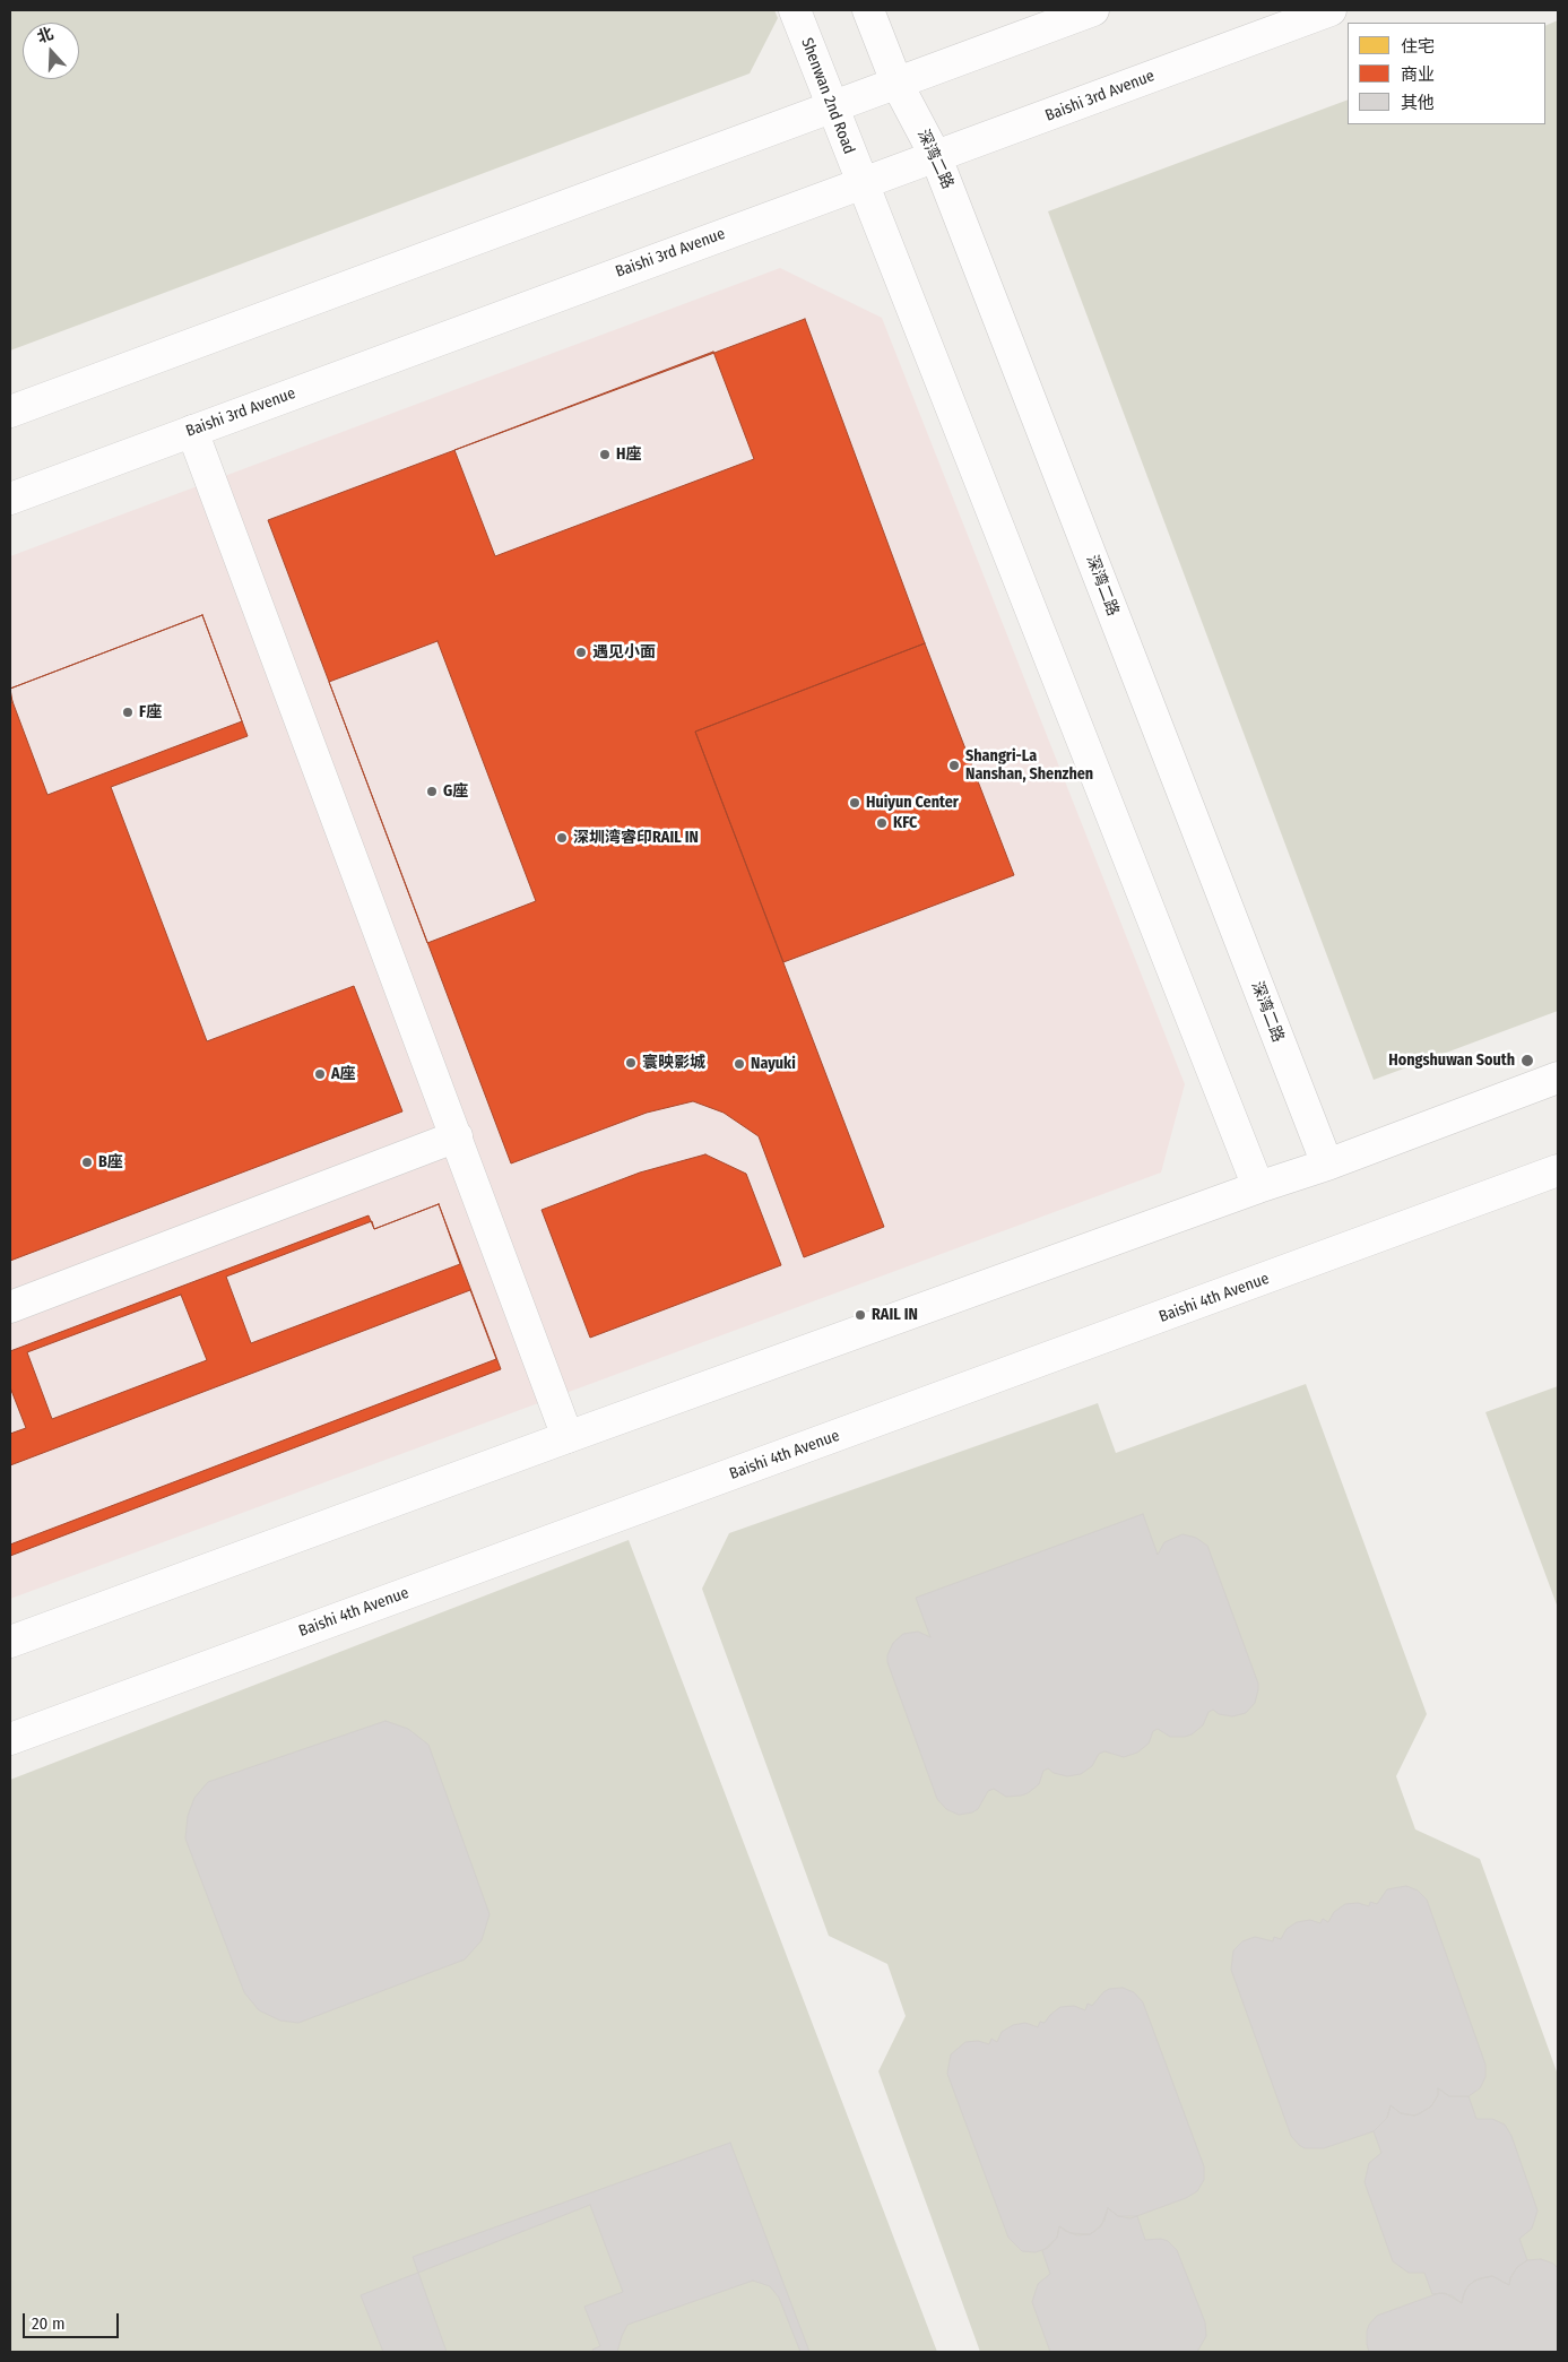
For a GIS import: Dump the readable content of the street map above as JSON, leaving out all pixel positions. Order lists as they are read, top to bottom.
{
  "streets": {
    "street": [
      "Shenwan 2nd Road",
      "Baishi 3rd Avenue",
      "深湾二路",
      "Baishi 4th Avenue"
    ]
  },
  "crossings": [
    ["Shenwan 2nd Road", "Baishi 3rd Avenue"],
    ["Baishi 3rd Avenue", "深湾二路"]
  ],
  "places": [
    "H座",
    "遇见小面",
    "F座",
    "Shangri-La Nanshan, Shenzhen",
    "G座",
    "Huiyun Center",
    "KFC",
    "深圳湾睿印RAIL IN",
    "Hongshuwan South",
    "寰映影城",
    "Nayuki",
    "A座",
    "B座",
    "RAIL IN"
  ],
  "legend": ["住宅", "商业", "其他"],
  "scale_bar": "20 m",
  "north": "top"
}
